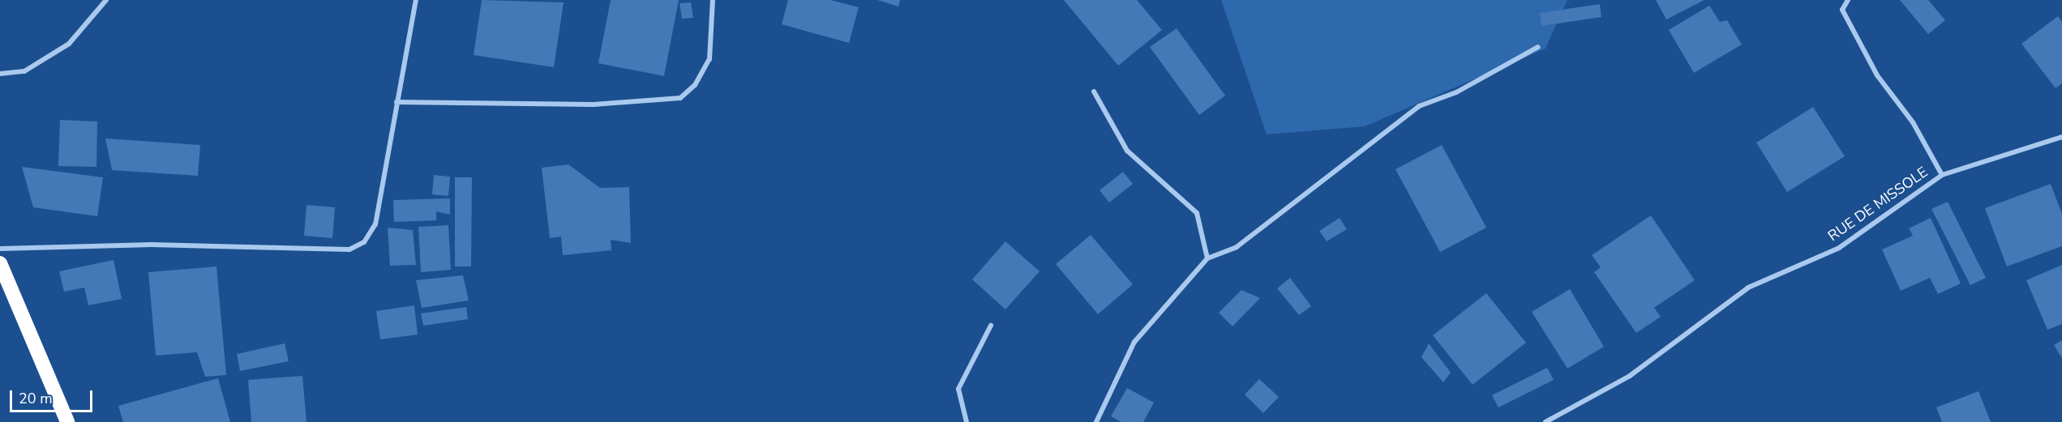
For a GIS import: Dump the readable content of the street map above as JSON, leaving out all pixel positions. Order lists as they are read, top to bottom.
{
  "streets": {
    "street": ["RUE DE MISSOLE"]
  },
  "scale_bar": "20 m"
}
